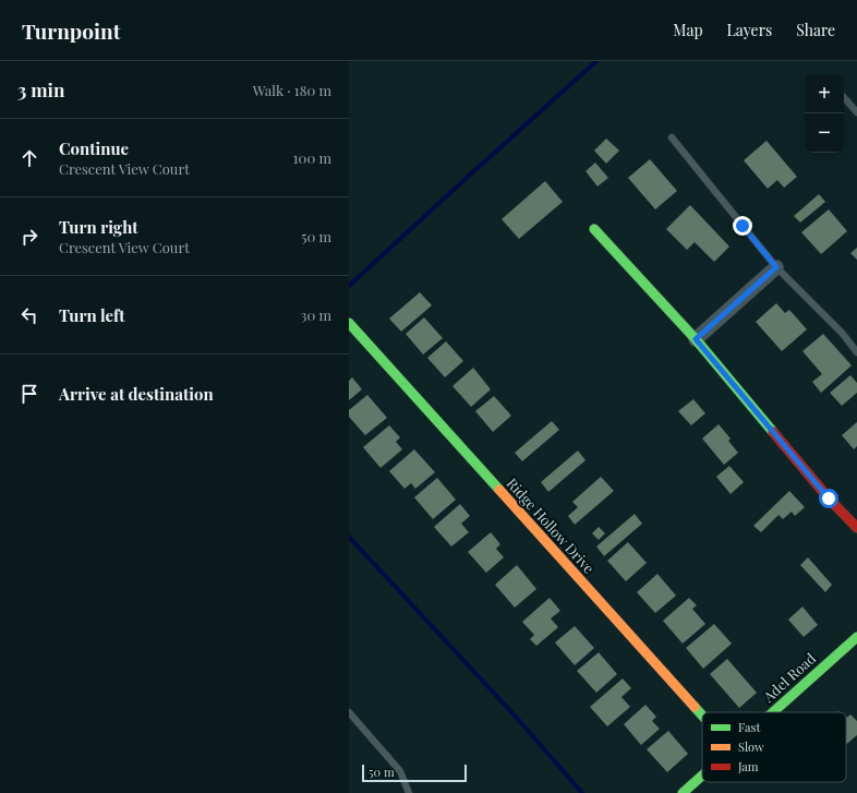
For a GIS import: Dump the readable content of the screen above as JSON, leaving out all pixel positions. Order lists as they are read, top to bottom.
{
  "streets": {
    "street": ["Ridge Hollow Drive", "Adel Road"]
  },
  "legend": ["Fast", "Slow", "Jam"],
  "scale_bar": "50 m",
  "page": {
    "header": "Turnpoint",
    "nav": ["Map", "Layers", "Share"],
    "heading": ["3 min", "Walk · 180 m"],
    "map_buttons": ["+", "−"],
    "list": [
      ["Continue", "Crescent View Court", "100 m"],
      ["Turn right", "Crescent View Court", "50 m"],
      ["Turn left", "30 m"],
      "Arrive at destination"
    ],
    "scale": "50 m"
  }
}
